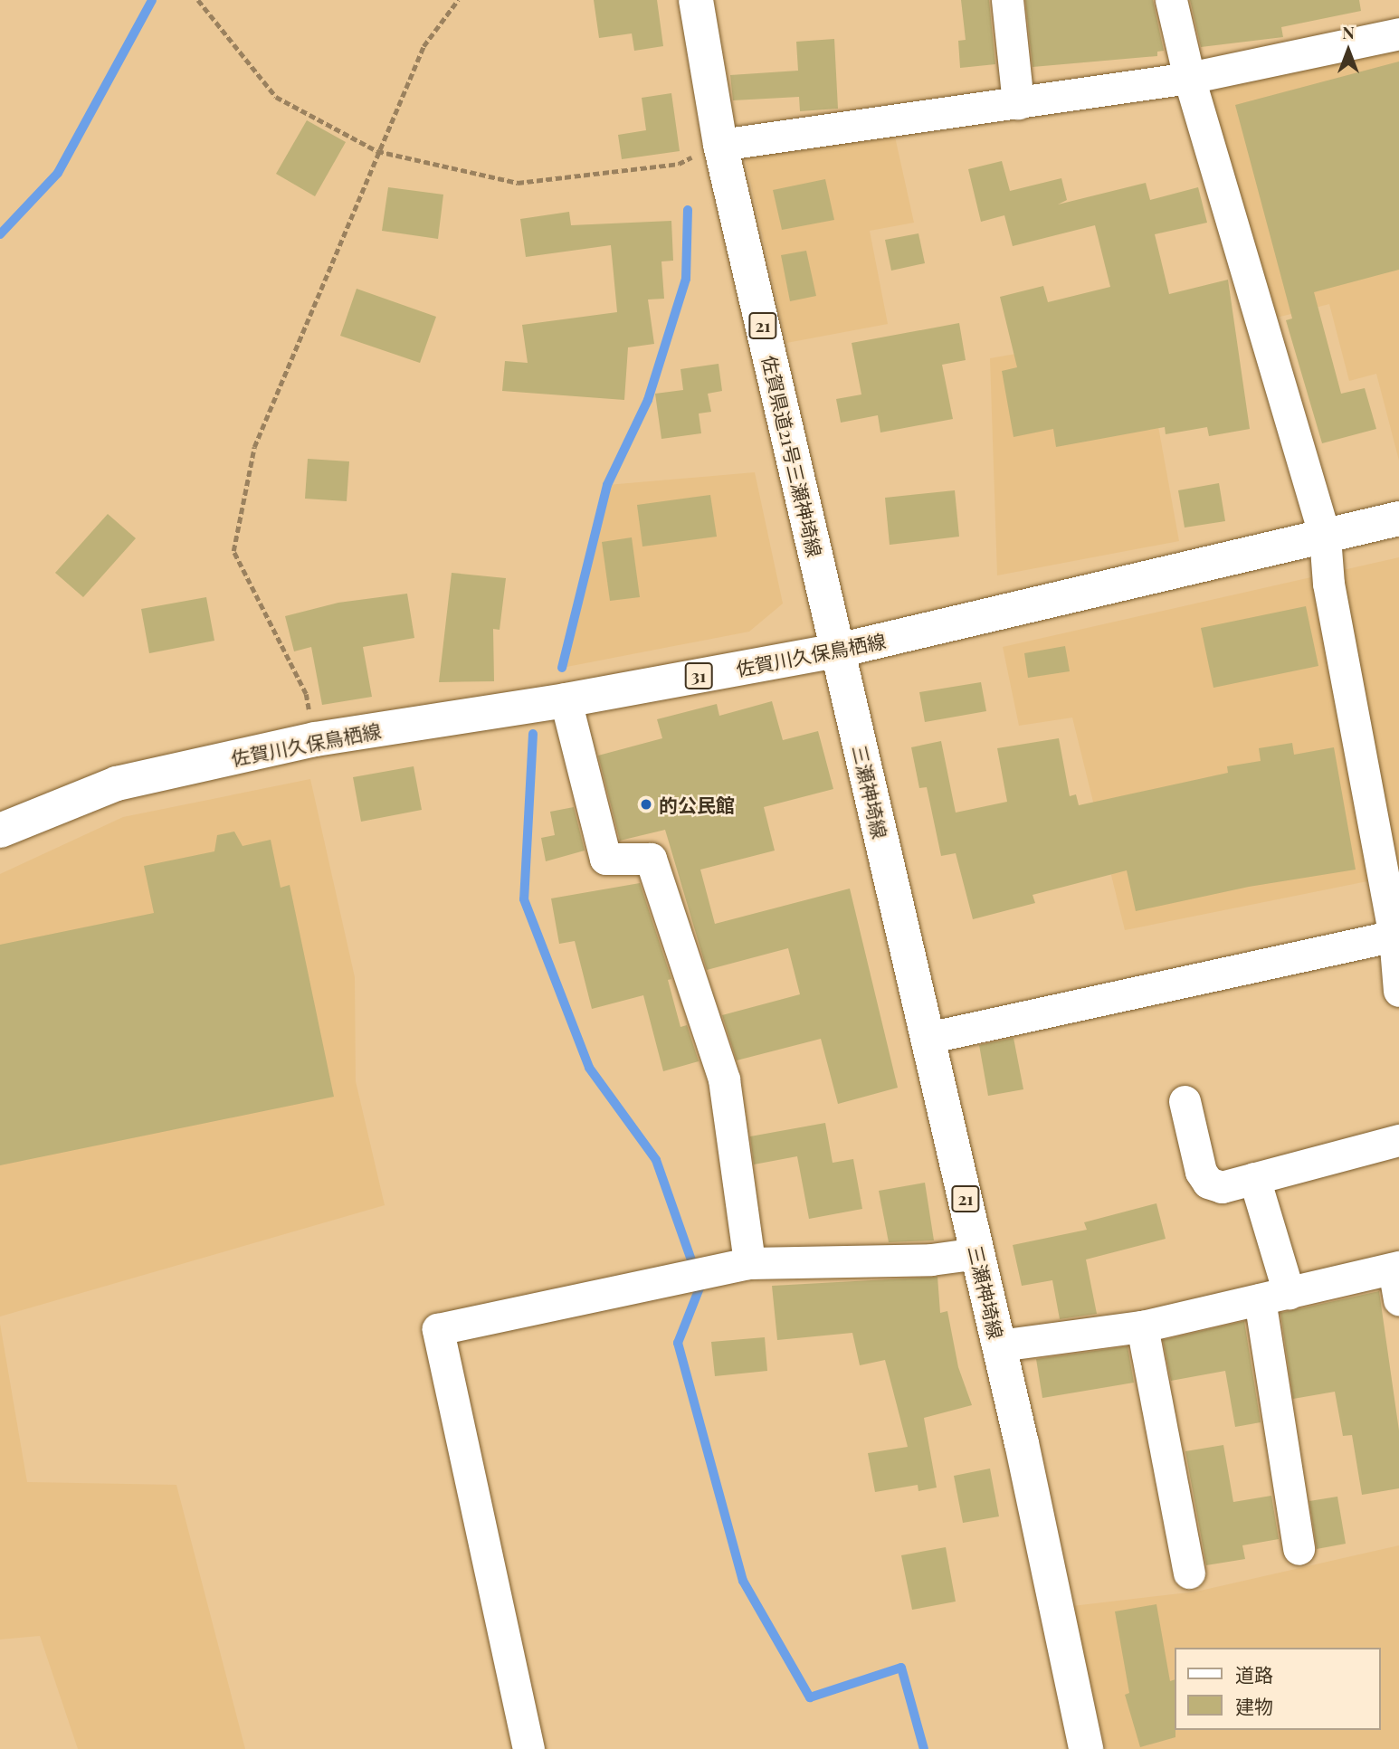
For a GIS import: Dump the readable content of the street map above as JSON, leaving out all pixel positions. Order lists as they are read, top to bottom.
{
  "streets": {
    "main road": [
      "21",
      "佐賀県道21号三瀬神埼線",
      "佐賀川久保鳥栖線",
      "31",
      "三瀬神埼線"
    ]
  },
  "crossings": [
    ["佐賀県道21号三瀬神埼線", "佐賀川久保鳥栖線"],
    ["佐賀県道21号三瀬神埼線", "三瀬神埼線"],
    ["佐賀川久保鳥栖線", "三瀬神埼線"]
  ],
  "places": ["的公民館"],
  "legend": ["道路", "建物"],
  "north": "top"
}
